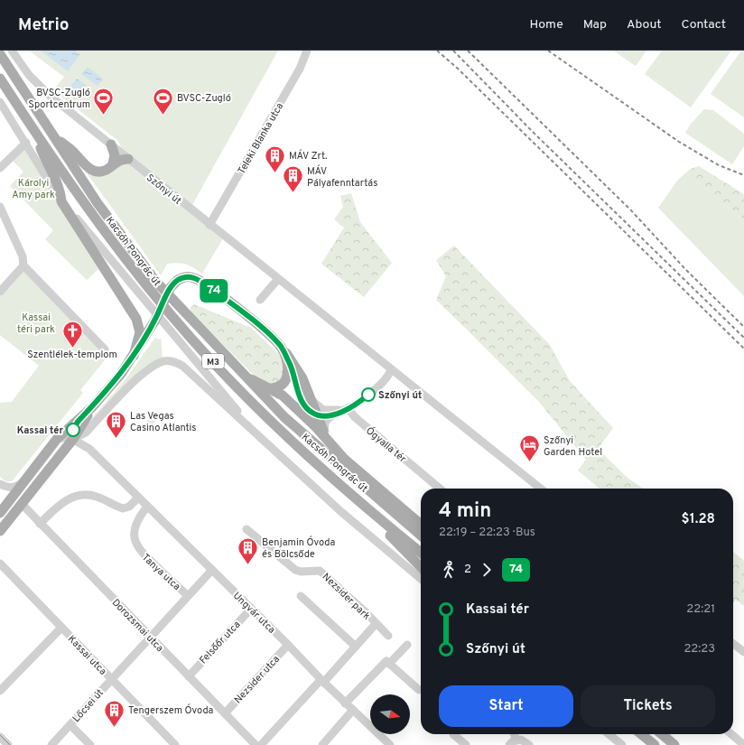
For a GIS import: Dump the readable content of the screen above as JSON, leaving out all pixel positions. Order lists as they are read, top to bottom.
{
  "streets": {
    "main road": ["Kacsóh Pongrác út", "M3"],
    "street": [
      "Teleki Blanka utca",
      "Szőnyi út",
      "Ógyalla tér",
      "Tanya utca",
      "Nezsider park",
      "Ungvár utca",
      "Dorozsmai utca",
      "Felsőőr utca",
      "Kassai utca",
      "Nezsider utca",
      "Lőcsei út"
    ]
  },
  "crossings": [
    ["Teleki Blanka utca", "Szőnyi út"],
    ["Tanya utca", "Ungvár utca"],
    ["Tanya utca", "Lőcsei út"],
    ["Nezsider park", "Ungvár utca"],
    ["Ungvár utca", "Felsőőr utca"],
    ["Ungvár utca", "Nezsider utca"],
    ["Ungvár utca", "Lőcsei út"],
    ["Dorozsmai utca", "Felsőőr utca"],
    ["Dorozsmai utca", "Nezsider utca"],
    ["Dorozsmai utca", "Lőcsei út"],
    ["Kassai utca", "Lőcsei út"]
  ],
  "parks": ["Károlyi Amy park", "Kassai téri park"],
  "places": {
    "sports": ["BVSC-Zugló Sportcentrum", "BVSC-Zugló"],
    "building": [
      "MÁV Zrt.",
      "MÁV Pályafenntartás",
      "Las Vegas Casino Atlantis",
      "Benjamin Óvoda és Bölcsőde",
      "Tengerszem Óvoda"
    ],
    "church": ["Szentlélek-templom"],
    "other": ["Szőnyi út", "Kassai tér"],
    "hotel": ["Szőnyi Garden Hotel"]
  },
  "lines": ["bus line 74"],
  "north": "right",
  "page": {
    "header": "Metrio",
    "nav": [
      "Home",
      "Map",
      "About",
      "Contact"
    ],
    "on_map": "74",
    "heading": ["4 min", "22:19 – 22:23 · Bus", "$1.28"],
    "legs": ["2", "74"],
    "list": [
      {
        "name": "Kassai tér",
        "value": "22:21"
      },
      {
        "name": "Szőnyi út",
        "value": "22:23"
      }
    ],
    "buttons": ["Start", "Tickets"]
  }
}
